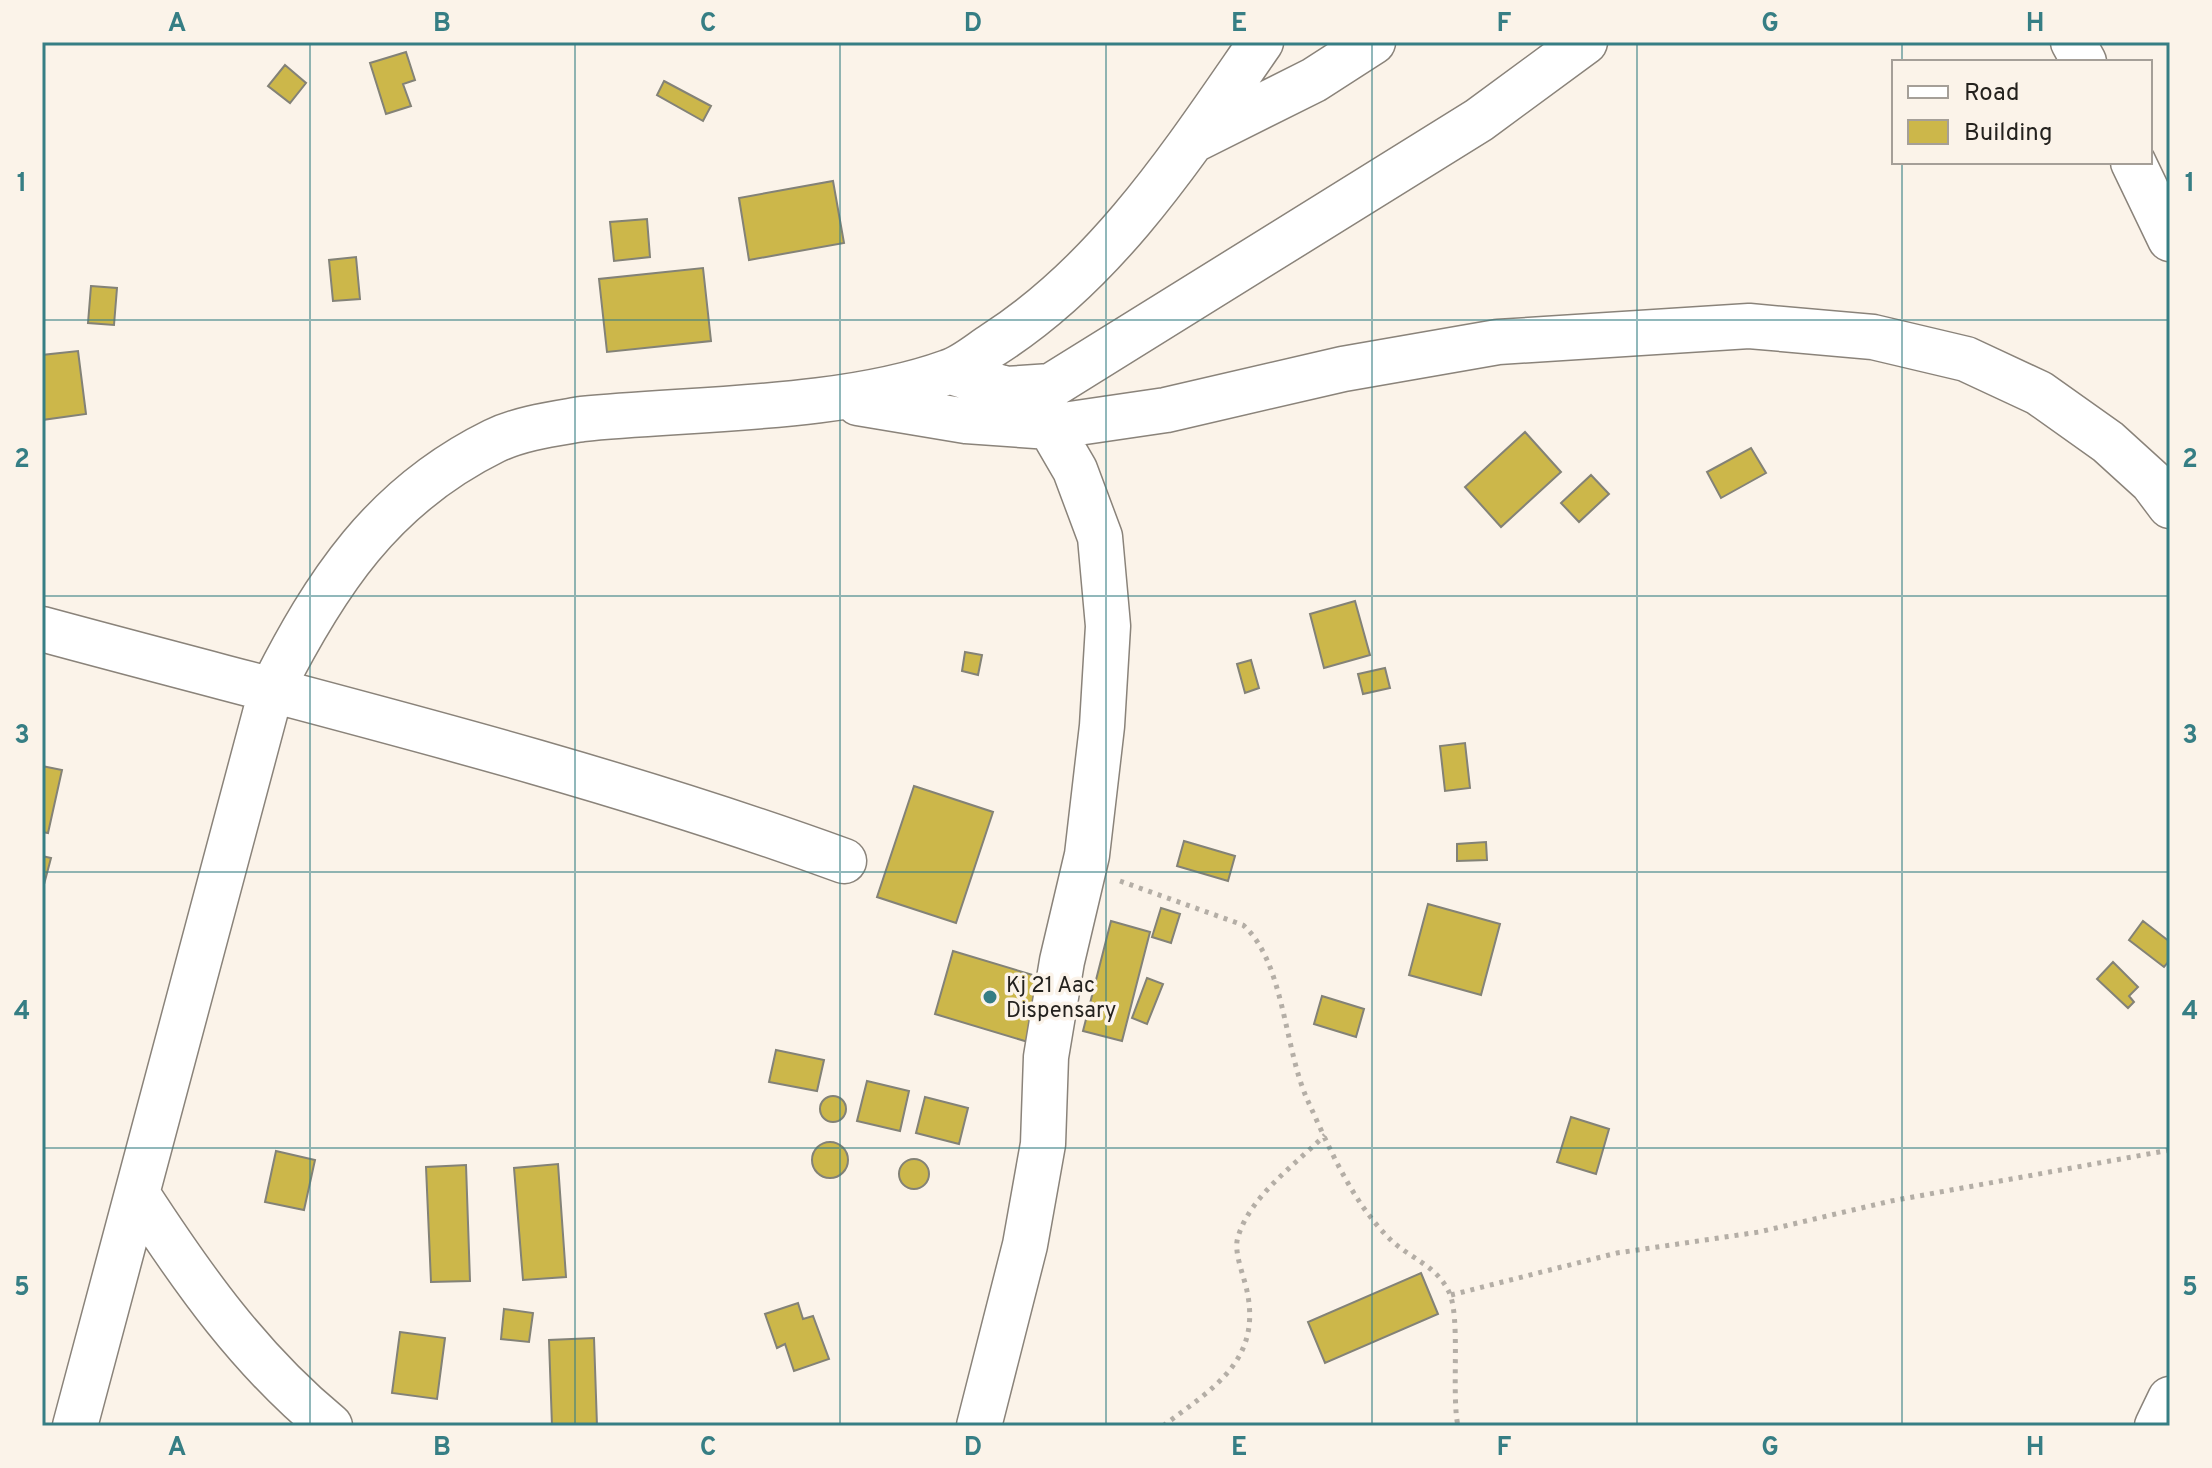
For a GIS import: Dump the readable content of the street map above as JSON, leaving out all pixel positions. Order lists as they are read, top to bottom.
{
  "places": ["Kj 21 Aac Dispensary"],
  "legend": ["Road", "Building"],
  "grid": {
    "columns": [
      "A",
      "B",
      "C",
      "D",
      "E",
      "F",
      "G",
      "H"
    ],
    "rows": [
      "1",
      "2",
      "3",
      "4",
      "5"
    ]
  }
}
